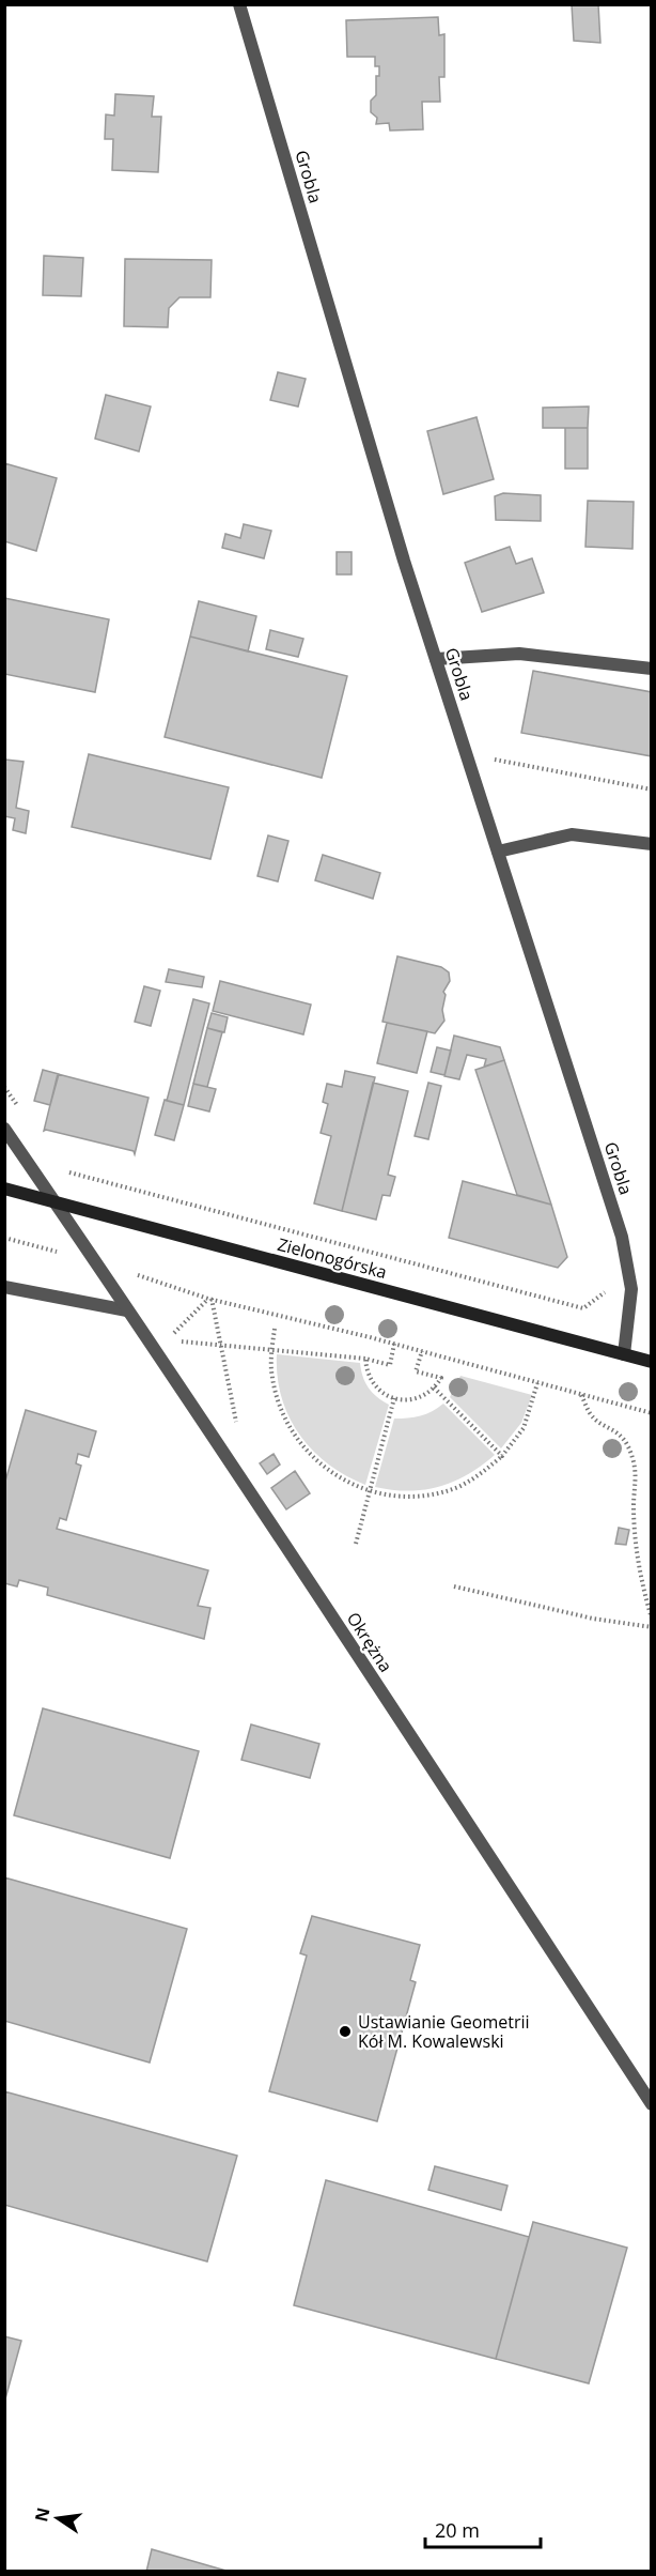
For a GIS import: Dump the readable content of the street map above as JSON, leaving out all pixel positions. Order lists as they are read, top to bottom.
{
  "streets": {
    "street": ["Grobla", "Zielonogórska", "Okrężna"]
  },
  "crossings": [
    ["Grobla", "Zielonogórska"],
    ["Zielonogórska", "Okrężna"]
  ],
  "places": ["Ustawianie Geometrii Kół M. Kowalewski"],
  "scale_bar": "20 m",
  "north": "left"
}
